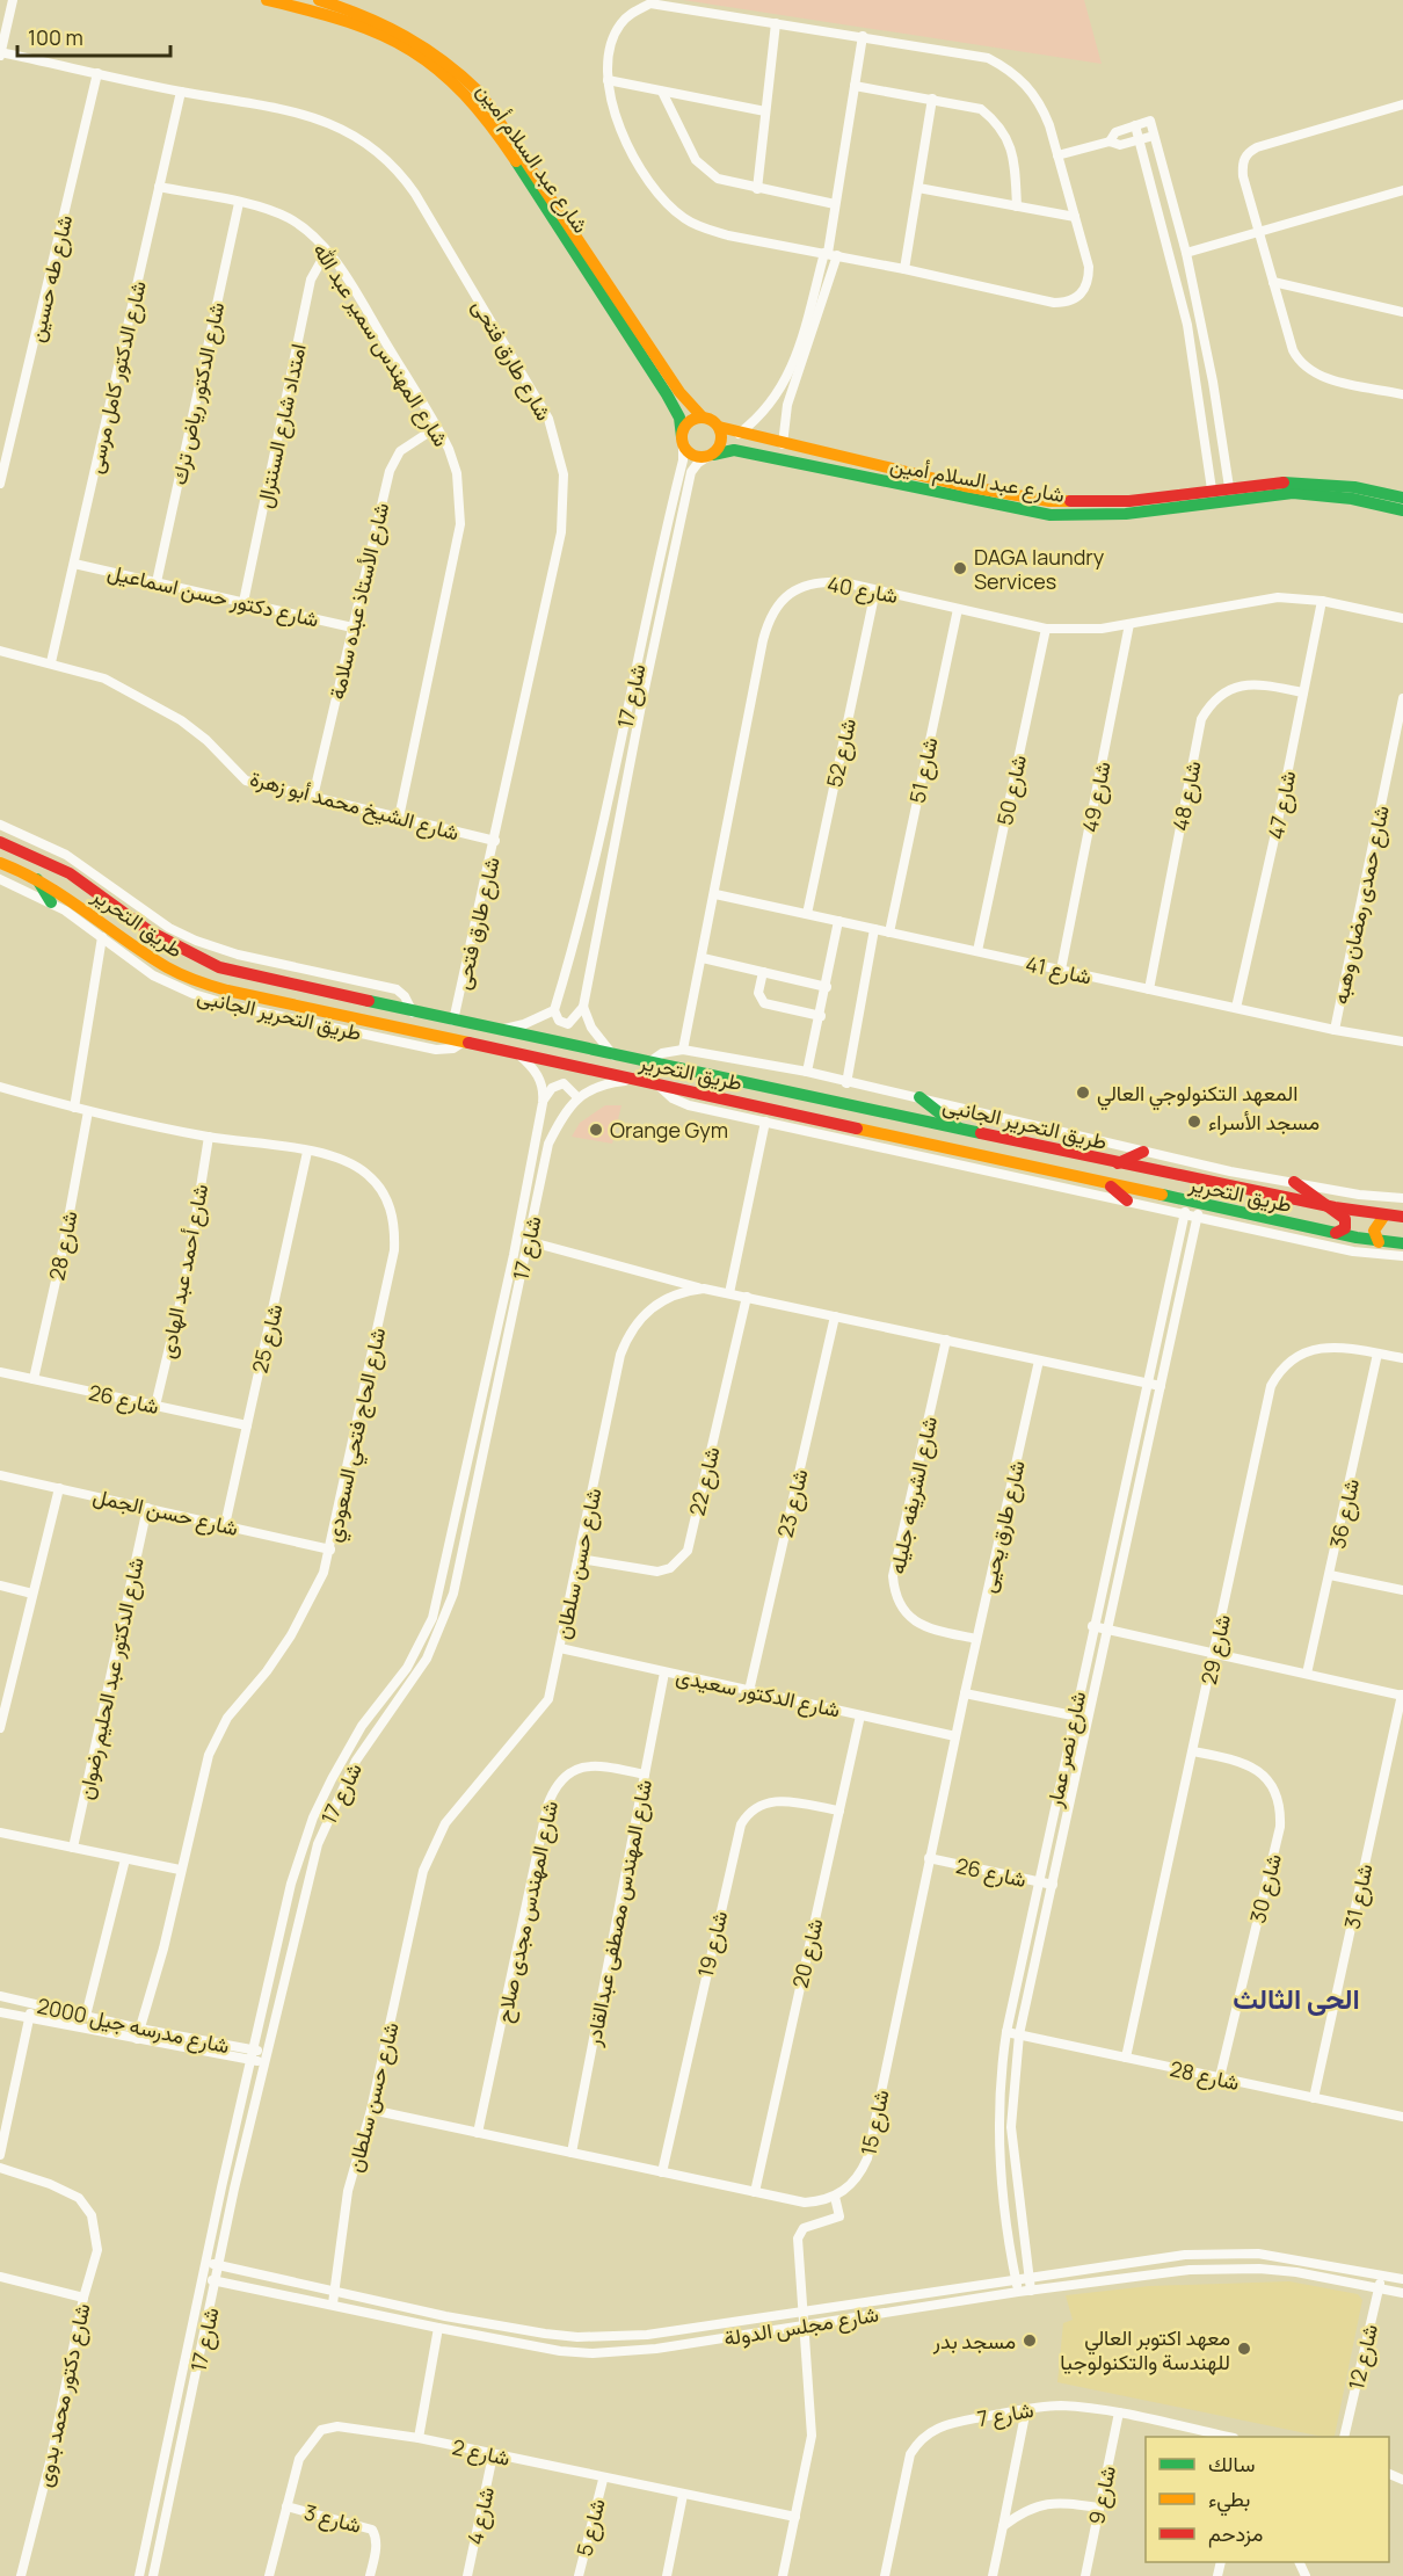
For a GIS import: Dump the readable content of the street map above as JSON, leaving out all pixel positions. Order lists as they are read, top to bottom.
{
  "streets": {
    "street": [
      "شارع عبد السلام أمين",
      "شارع طه حسين",
      "شارع المهندس سمير عبد الله",
      "شارع طارق فتحى",
      "شارع الدكتور كامل مرسى",
      "شارع الدكتور رياض ترك",
      "امتداد شارع السنترال",
      "شارع 40",
      "شارع دكتور حسن اسماعيل",
      "شارع الأستاذ عبده سلامة",
      "شارع 17",
      "شارع 52",
      "شارع 51",
      "شارع 50",
      "شارع 48",
      "شارع 49",
      "شارع الشيخ محمد أبو زهرة",
      "شارع 47",
      "شارع حمدى رمضان وهبه",
      "طريق التحرير",
      "شارع 41",
      "طريق التحرير الجانبى",
      "شارع 28",
      "شارع أحمد عبد الهادى",
      "شارع 25",
      "شارع 26",
      "شارع الحاج فتحي السعودي",
      "شارع 22",
      "شارع الشريفه جليله",
      "شارع 23",
      "شارع حسن الجمل",
      "شارع 36",
      "شارع طارق يحيى",
      "شارع حسن سلطان",
      "شارع 29",
      "شارع الدكتور عبد الحليم رضوان",
      "شارع الدكتور سعيدى",
      "شارع نصر عمار",
      "شارع 30",
      "شارع 31",
      "شارع المهندس مجدى صلاح",
      "شارع المهندس مصطفى عبدالقادر",
      "شارع 19",
      "شارع 20",
      "شارع مدرسه جيل 2000",
      "شارع 15",
      "شارع مجلس الدولة",
      "شارع 12",
      "شارع دكتور محمد بدوى",
      "شارع 7",
      "شارع 2",
      "شارع 9",
      "شارع 4",
      "شارع 3",
      "شارع 5"
    ]
  },
  "crossings": [
    ["شارع عبد السلام أمين", "شارع 17"],
    ["شارع طه حسين", "شارع طارق فتحى"],
    ["شارع المهندس سمير عبد الله", "شارع الدكتور كامل مرسى"],
    ["شارع المهندس سمير عبد الله", "شارع الدكتور رياض ترك"],
    ["شارع المهندس سمير عبد الله", "امتداد شارع السنترال"],
    ["شارع المهندس سمير عبد الله", "شارع الأستاذ عبده سلامة"],
    ["شارع المهندس سمير عبد الله", "شارع الشيخ محمد أبو زهرة"],
    ["شارع طارق فتحى", "شارع الدكتور كامل مرسى"],
    ["شارع طارق فتحى", "شارع الشيخ محمد أبو زهرة"],
    ["شارع طارق فتحى", "طريق التحرير"],
    ["شارع الدكتور كامل مرسى", "شارع دكتور حسن اسماعيل"],
    ["شارع الدكتور كامل مرسى", "شارع الشيخ محمد أبو زهرة"],
    ["شارع الدكتور رياض ترك", "شارع دكتور حسن اسماعيل"],
    ["امتداد شارع السنترال", "شارع دكتور حسن اسماعيل"],
    ["شارع 40", "شارع 52"],
    ["شارع 40", "شارع 51"],
    ["شارع 40", "شارع 50"],
    ["شارع 40", "شارع 49"],
    ["شارع 40", "شارع 47"],
    ["شارع 40", "شارع 41"],
    ["شارع 40", "طريق التحرير الجانبى"],
    ["شارع دكتور حسن اسماعيل", "شارع الأستاذ عبده سلامة"],
    ["شارع الأستاذ عبده سلامة", "شارع الشيخ محمد أبو زهرة"],
    ["شارع 17", "طريق التحرير"],
    ["شارع 17", "شارع مدرسه جيل 2000"],
    ["شارع 17", "شارع مجلس الدولة"],
    ["شارع 52", "شارع 41"],
    ["شارع 51", "شارع 41"],
    ["شارع 50", "شارع 41"],
    ["شارع 48", "شارع 47"],
    ["شارع 48", "شارع 41"],
    ["شارع 49", "شارع 41"],
    ["شارع 47", "شارع 41"],
    ["شارع حمدى رمضان وهبه", "شارع 41"],
    ["طريق التحرير", "طريق التحرير الجانبى"],
    ["شارع 28", "شارع 26"],
    ["شارع 28", "شارع الحاج فتحي السعودي"],
    ["شارع 28", "شارع 29"],
    ["شارع 28", "شارع نصر عمار"],
    ["شارع 28", "شارع 30"],
    ["شارع 28", "شارع 31"],
    ["شارع أحمد عبد الهادى", "شارع 26"],
    ["شارع أحمد عبد الهادى", "شارع الحاج فتحي السعودي"],
    ["شارع 25", "شارع 26"],
    ["شارع 25", "شارع الحاج فتحي السعودي"],
    ["شارع 25", "شارع حسن الجمل"],
    ["شارع 26", "شارع نصر عمار"],
    ["شارع 26", "شارع 15"],
    ["شارع الحاج فتحي السعودي", "شارع حسن الجمل"],
    ["شارع الحاج فتحي السعودي", "شارع مدرسه جيل 2000"],
    ["شارع 22", "شارع حسن سلطان"],
    ["شارع الشريفه جليله", "شارع طارق يحيى"],
    ["شارع الشريفه جليله", "شارع حسن سلطان"],
    ["شارع 23", "شارع حسن سلطان"],
    ["شارع 23", "شارع الدكتور سعيدى"],
    ["شارع حسن الجمل", "شارع الدكتور عبد الحليم رضوان"],
    ["شارع 36", "شارع 29"],
    ["شارع طارق يحيى", "شارع حسن سلطان"],
    ["شارع طارق يحيى", "شارع 15"],
    ["شارع حسن سلطان", "شارع الدكتور سعيدى"],
    ["شارع حسن سلطان", "شارع نصر عمار"],
    ["شارع حسن سلطان", "شارع مجلس الدولة"],
    ["شارع 29", "شارع 30"],
    ["شارع الدكتور سعيدى", "شارع المهندس مصطفى عبدالقادر"],
    ["شارع الدكتور سعيدى", "شارع 20"],
    ["شارع الدكتور سعيدى", "شارع 15"],
    ["شارع نصر عمار", "شارع مجلس الدولة"],
    ["شارع المهندس مجدى صلاح", "شارع المهندس مصطفى عبدالقادر"],
    ["شارع 19", "شارع 20"],
    ["شارع مجلس الدولة", "شارع 12"],
    ["شارع 7", "شارع 9"],
    ["شارع 2", "شارع 4"],
    ["شارع 2", "شارع 3"],
    ["شارع 2", "شارع 5"]
  ],
  "districts": ["الحى الثالث"],
  "places": [
    "DAGA laundry Services",
    "المعهد التكنولوجي العالي",
    "مسجد الأسراء",
    "Orange Gym",
    "مسجد بدر",
    "معهد اكتوبر العالي للهندسة والتكنولوجيا"
  ],
  "legend": ["سالك", "بطيء", "مزدحم"],
  "scale_bar": "100 m"
}
